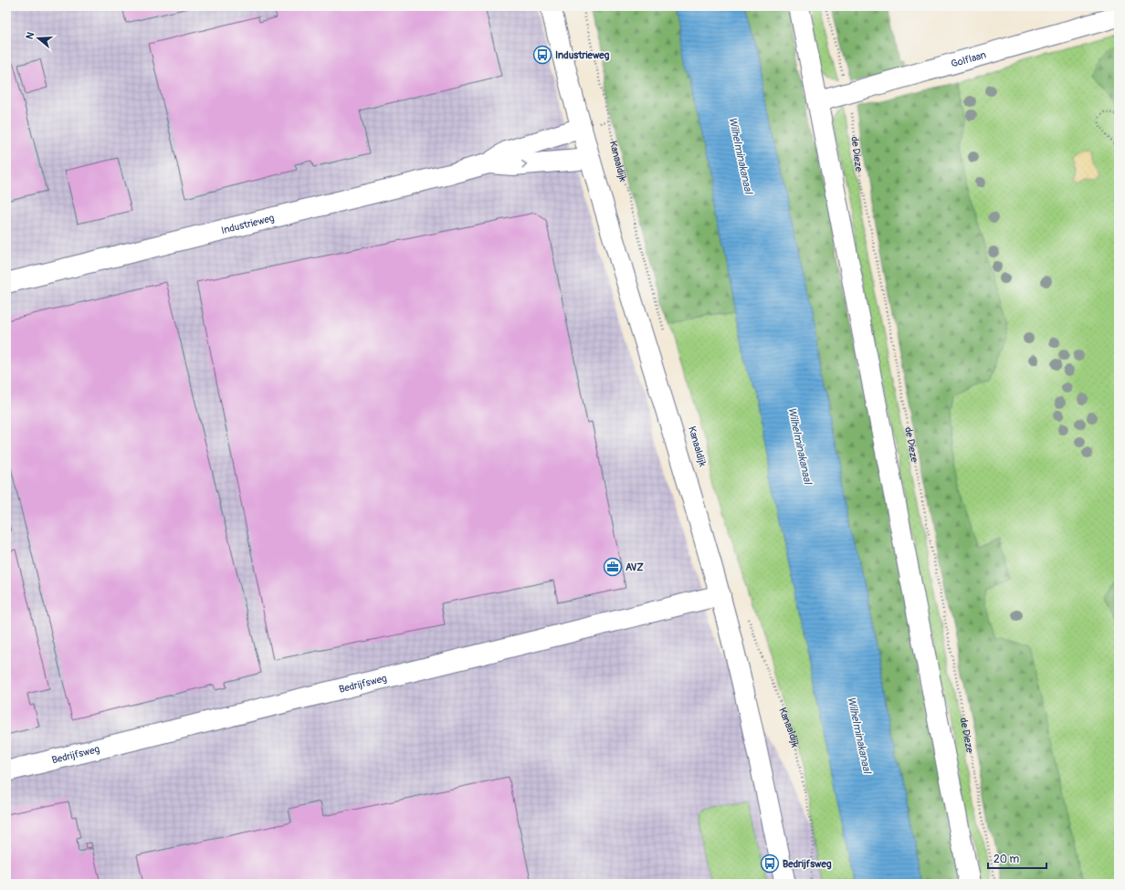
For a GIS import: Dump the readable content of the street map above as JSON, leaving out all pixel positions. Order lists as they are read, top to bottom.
{
  "streets": {
    "street": [
      "Golflaan",
      "Kanaaldijk",
      "Industrieweg",
      "Bedrijfsweg"
    ],
    "path": ["de Dieze"]
  },
  "crossings": [
    ["Golflaan", "de Dieze"],
    ["Kanaaldijk", "Industrieweg"],
    ["Kanaaldijk", "Bedrijfsweg"]
  ],
  "water": ["Wilhelminakanaal"],
  "places": {
    "bus stop": ["Industrieweg", "Bedrijfsweg"],
    "office": ["AVZ"]
  },
  "scale_bar": "20 m",
  "north": "left"
}
